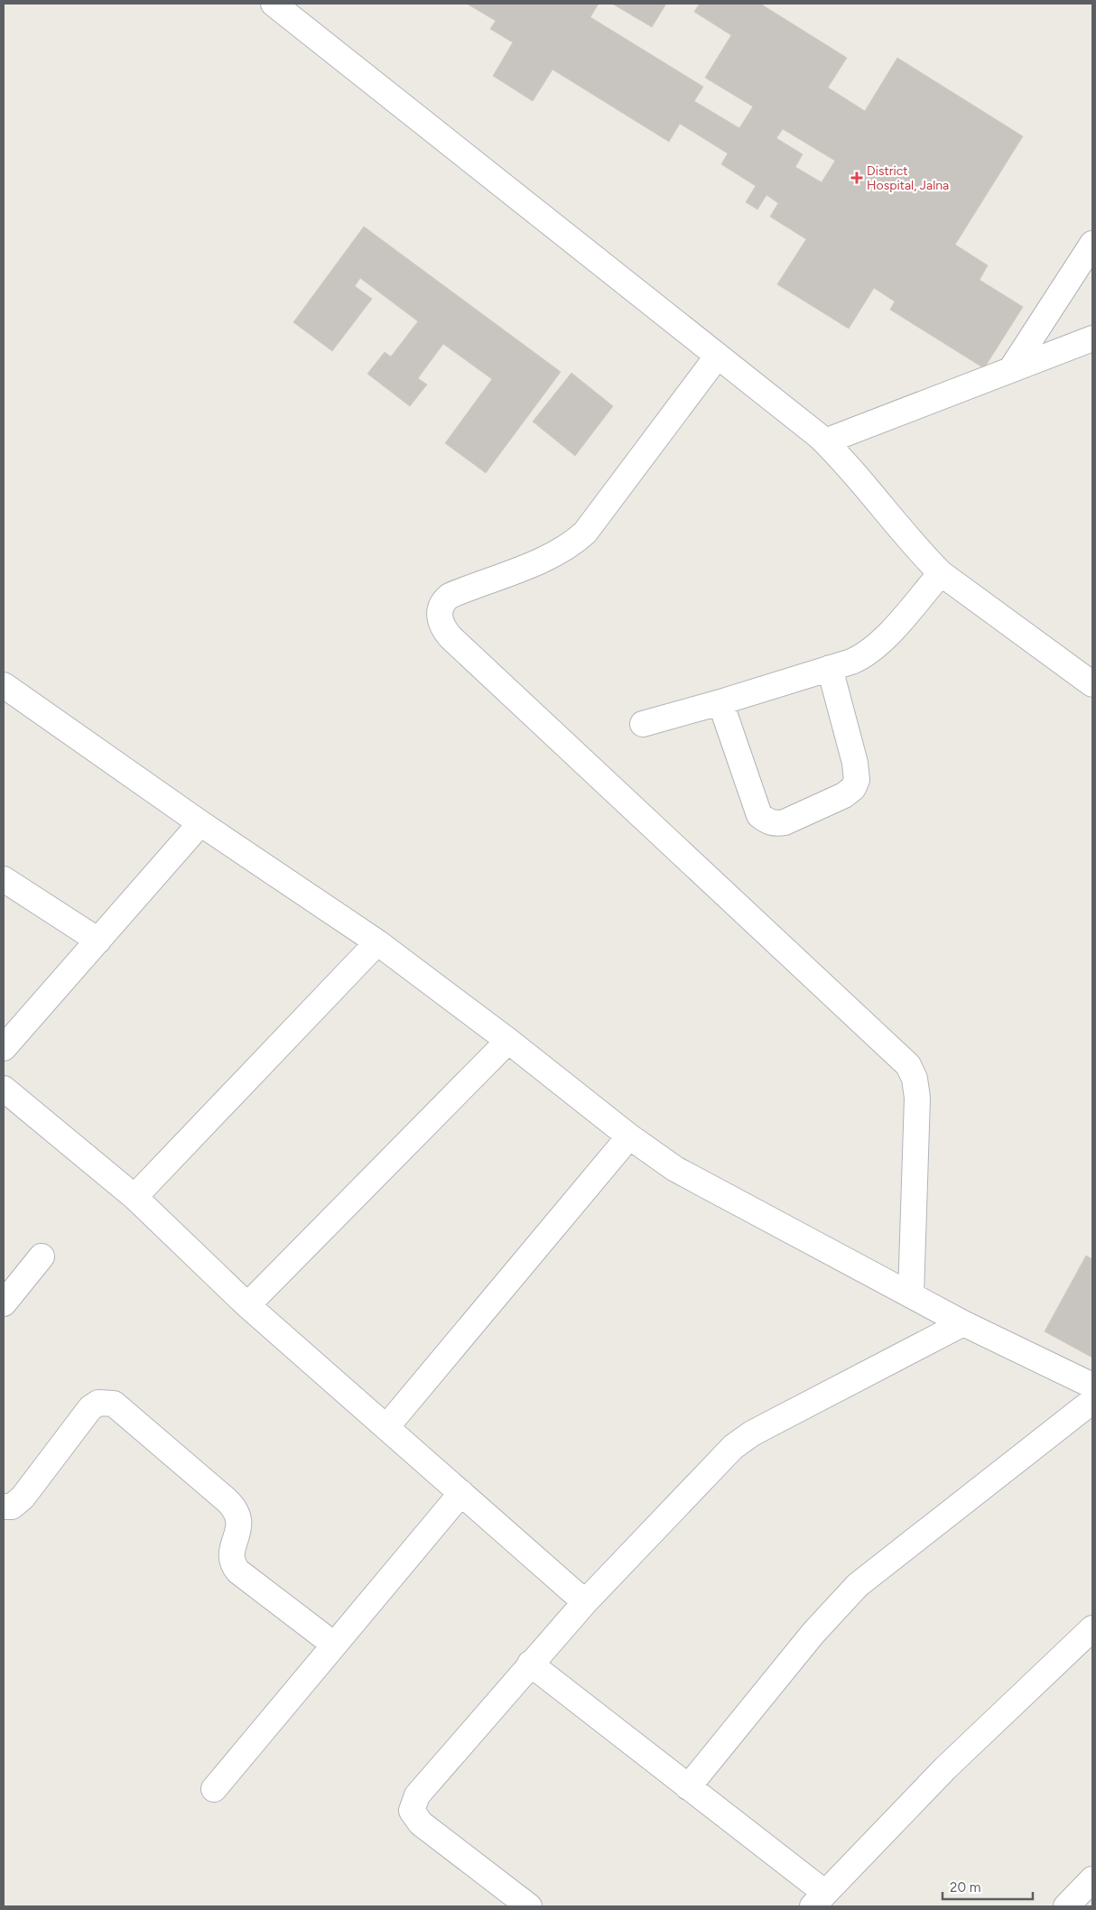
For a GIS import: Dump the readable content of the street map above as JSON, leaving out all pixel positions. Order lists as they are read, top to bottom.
{
  "places": {
    "health": ["District Hospital, Jalna"]
  },
  "scale_bar": "20 m"
}
